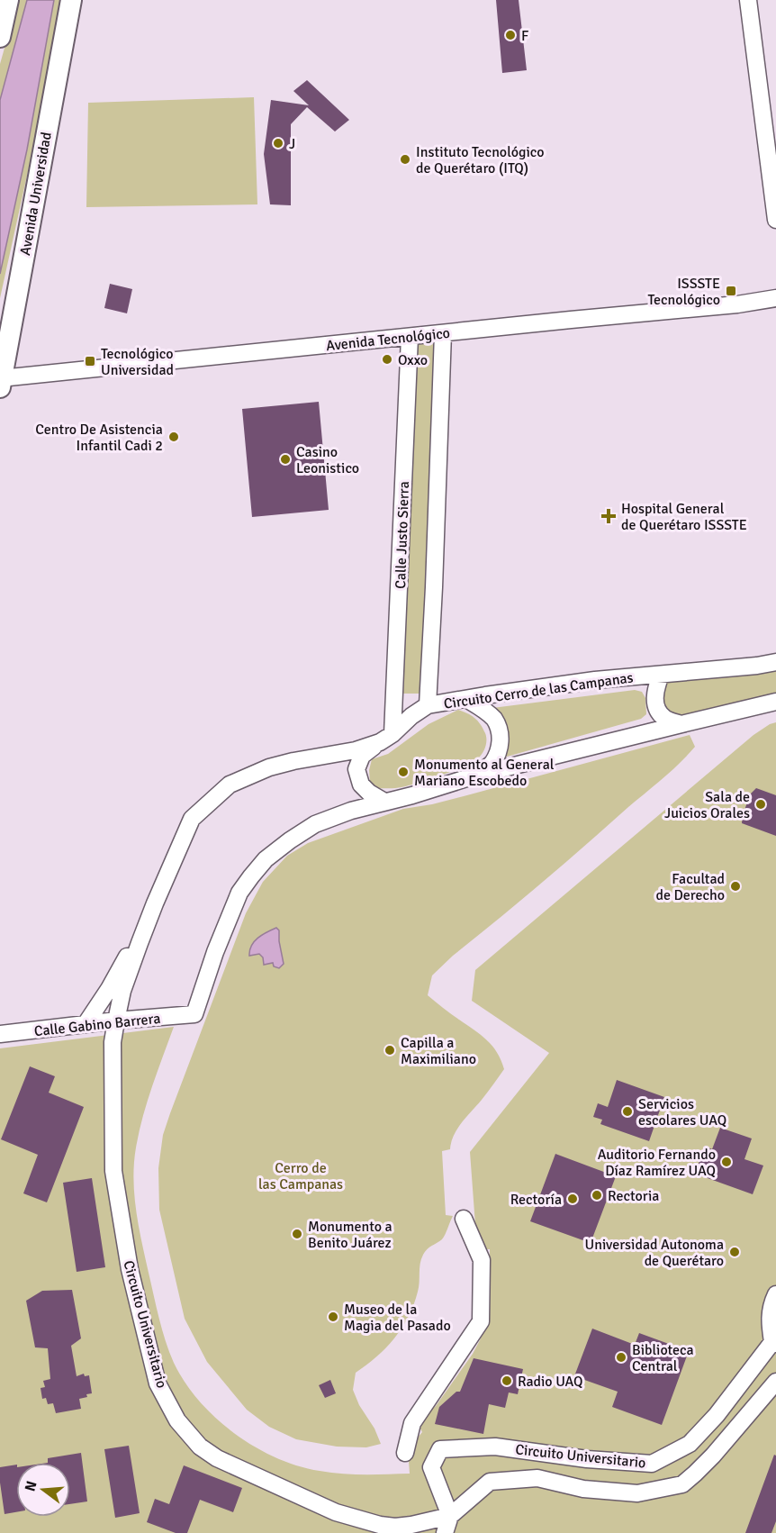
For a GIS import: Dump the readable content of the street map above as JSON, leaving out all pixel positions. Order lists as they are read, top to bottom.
{
  "streets": {
    "main road": ["Avenida Universidad"],
    "street": [
      "Avenida Tecnológico",
      "Calle Justo Sierra",
      "Circuito Cerro de las Campanas",
      "Calle Gabino Barrera",
      "Circuito Universitario"
    ]
  },
  "crossings": [
    ["Avenida Universidad", "Avenida Tecnológico"],
    ["Avenida Tecnológico", "Calle Justo Sierra"],
    ["Calle Justo Sierra", "Circuito Cerro de las Campanas"],
    ["Circuito Cerro de las Campanas", "Calle Gabino Barrera"],
    ["Circuito Cerro de las Campanas", "Circuito Universitario"],
    ["Calle Gabino Barrera", "Circuito Universitario"]
  ],
  "parks": ["Cerro de las Campanas"],
  "places": {
    "other": [
      "F",
      "J",
      "Instituto Tecnológico de Querétaro (ITQ)",
      "Oxxo",
      "Centro De Asistencia Infantil Cadi 2",
      "Casino Leonistico",
      "Monumento al General Mariano Escobedo",
      "Sala de Juicios Orales",
      "Facultad de Derecho",
      "Capilla a Maximiliano",
      "Servicios escolares UAQ",
      "Auditorio Fernando Díaz Ramírez UAQ",
      "Rectoria",
      "Rectoría",
      "Monumento a Benito Juárez",
      "Universidad Autonoma de Querétaro",
      "Museo de la Magia del Pasado",
      "Biblioteca Central",
      "Radio UAQ"
    ],
    "transit": ["ISSSTE Tecnológico", "Tecnológico Universidad"],
    "health": ["Hospital General de Querétaro ISSSTE"]
  },
  "north": "left"
}
